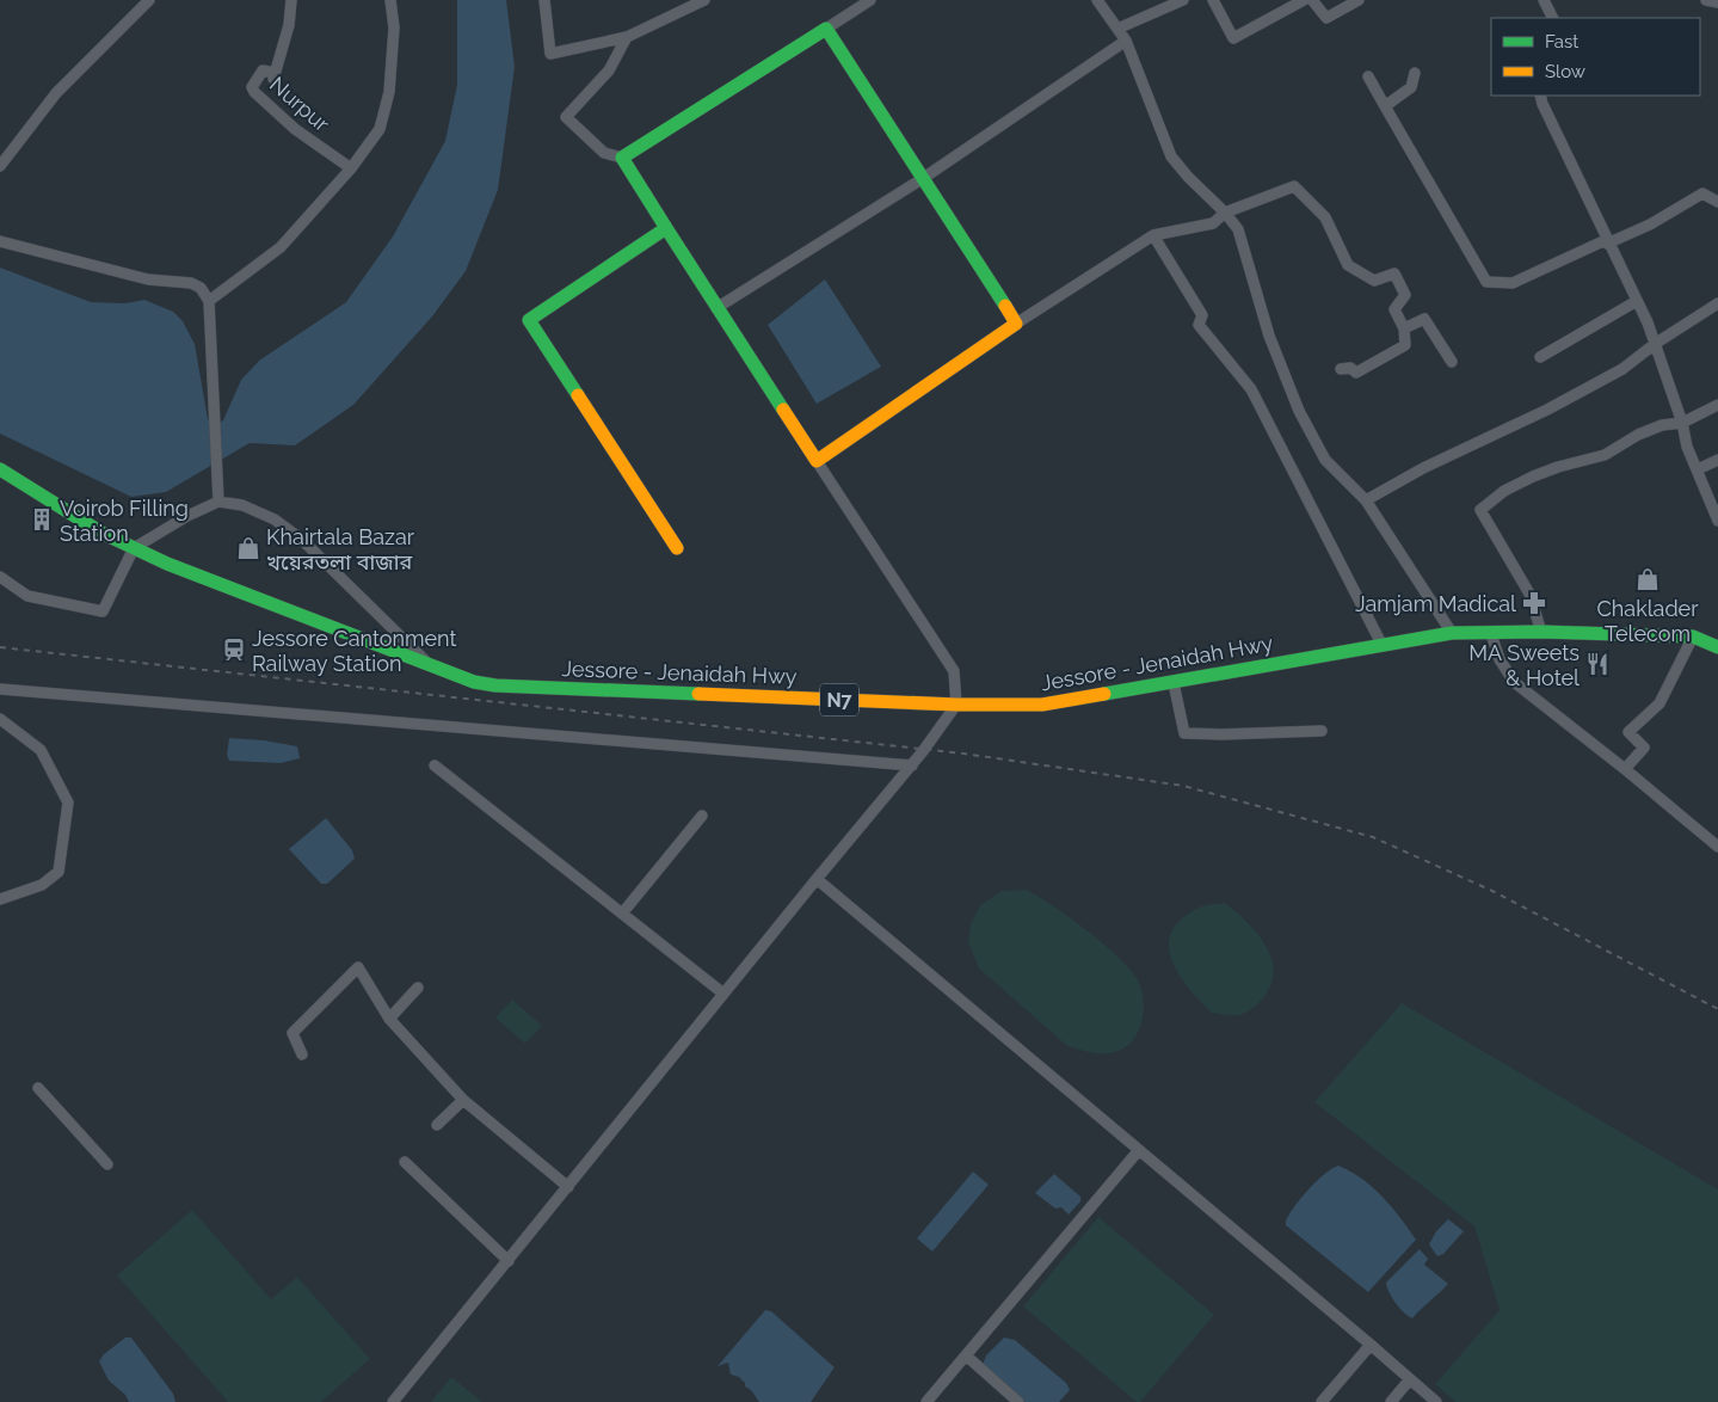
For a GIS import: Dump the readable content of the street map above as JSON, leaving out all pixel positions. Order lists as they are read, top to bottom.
{
  "streets": {
    "main road": ["Jessore - Jenaidah Hwy", "N7"],
    "street": ["Nurpur"]
  },
  "places": {
    "building": ["Voirob Filling Station"],
    "shop": ["Khairtala Bazar খয়েরতলা বাজার", "Chaklader Telecom"],
    "pharmacy": ["Jamjam Madical"],
    "station": ["Jessore Cantonment Railway Station"],
    "restaurant": ["MA Sweets & Hotel"]
  },
  "legend": ["Fast", "Slow"]
}
